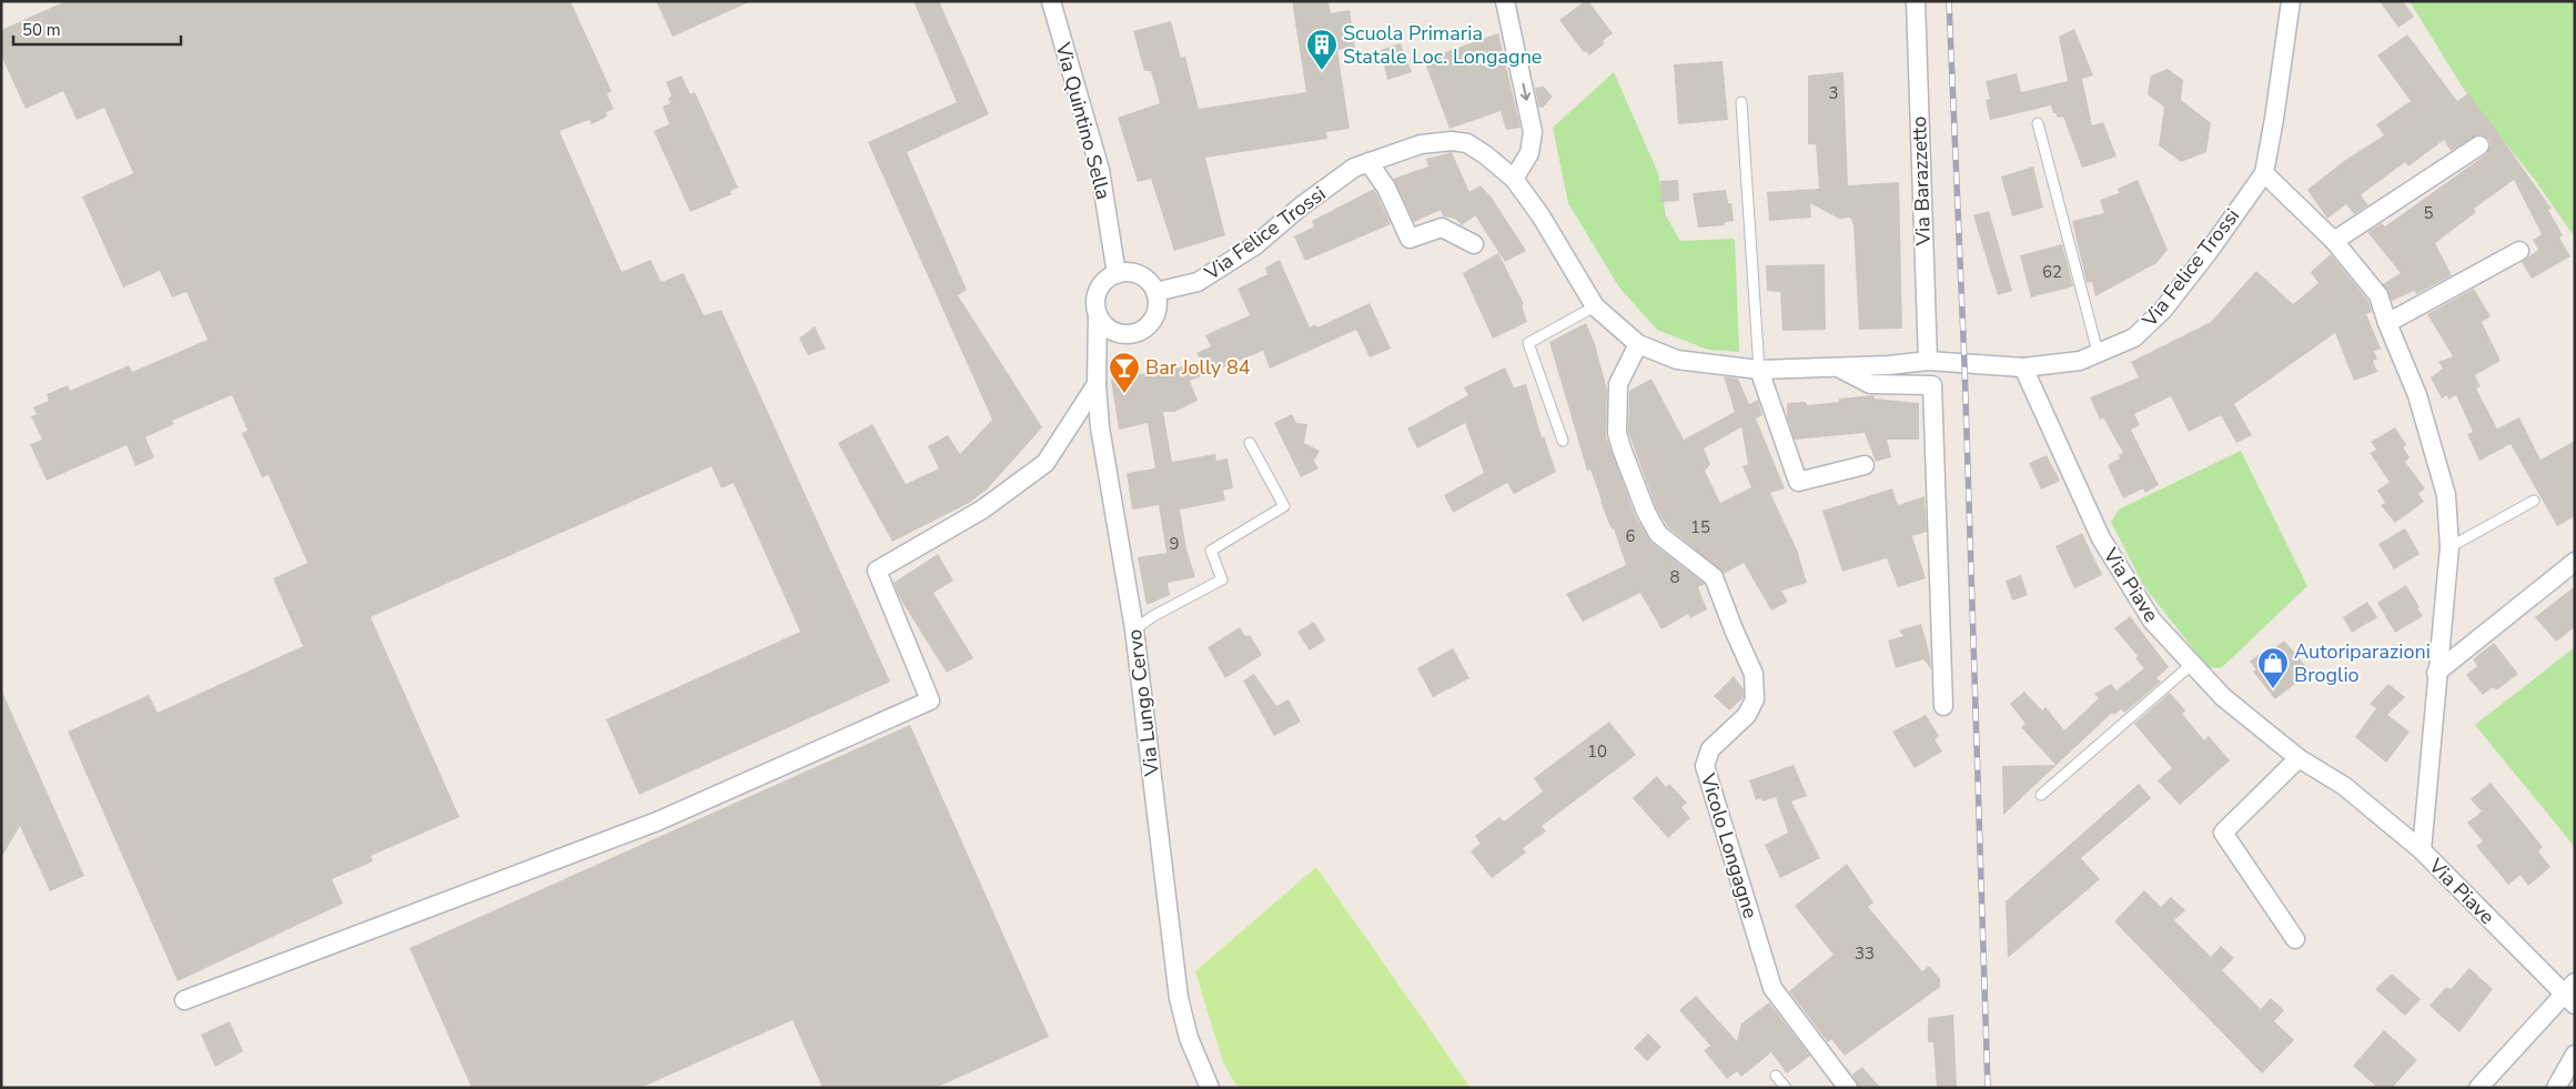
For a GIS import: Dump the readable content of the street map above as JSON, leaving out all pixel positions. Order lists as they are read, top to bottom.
{
  "streets": {
    "street": [
      "Via Quintino Sella",
      "Via Barazzetto",
      "Via Felice Trossi",
      "Via Piave",
      "Via Lungo Cervo",
      "Vicolo Longagne"
    ]
  },
  "crossings": [
    ["Via Quintino Sella", "Via Felice Trossi"],
    ["Via Quintino Sella", "Via Lungo Cervo"],
    ["Via Barazzetto", "Via Felice Trossi"],
    ["Via Felice Trossi", "Via Piave"],
    ["Via Felice Trossi", "Via Lungo Cervo"],
    ["Via Felice Trossi", "Vicolo Longagne"]
  ],
  "places": {
    "building": ["Scuola Primaria Statale Loc. Longagne"],
    "bar": ["Bar Jolly 84"],
    "shop": ["Autoriparazioni Broglio"]
  },
  "house_numbers": [
    "3",
    "5",
    "62",
    "15",
    "6",
    "9",
    "8",
    "10",
    "33"
  ],
  "scale_bar": "50 m"
}
